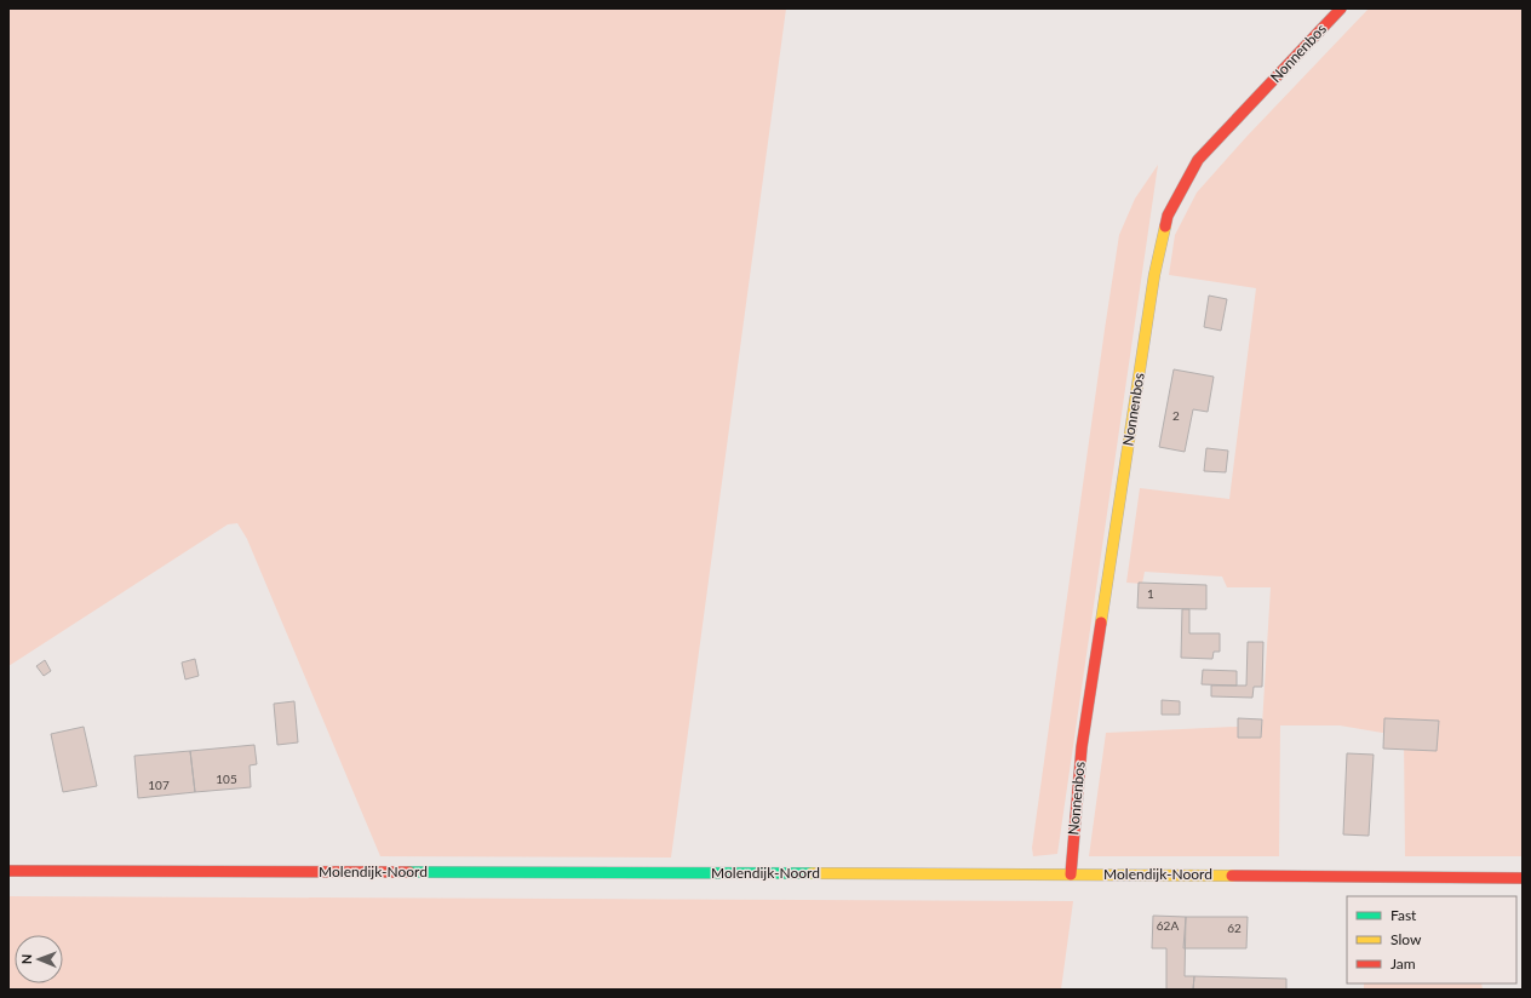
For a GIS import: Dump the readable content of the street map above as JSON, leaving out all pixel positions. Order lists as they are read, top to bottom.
{
  "streets": {
    "street": ["Nonnenbos", "Molendijk-Noord"]
  },
  "crossings": [
    ["Nonnenbos", "Molendijk-Noord"]
  ],
  "house_numbers": [
    "2",
    "1",
    "105",
    "107",
    "62A",
    "62"
  ],
  "legend": ["Fast", "Slow", "Jam"],
  "north": "left"
}
